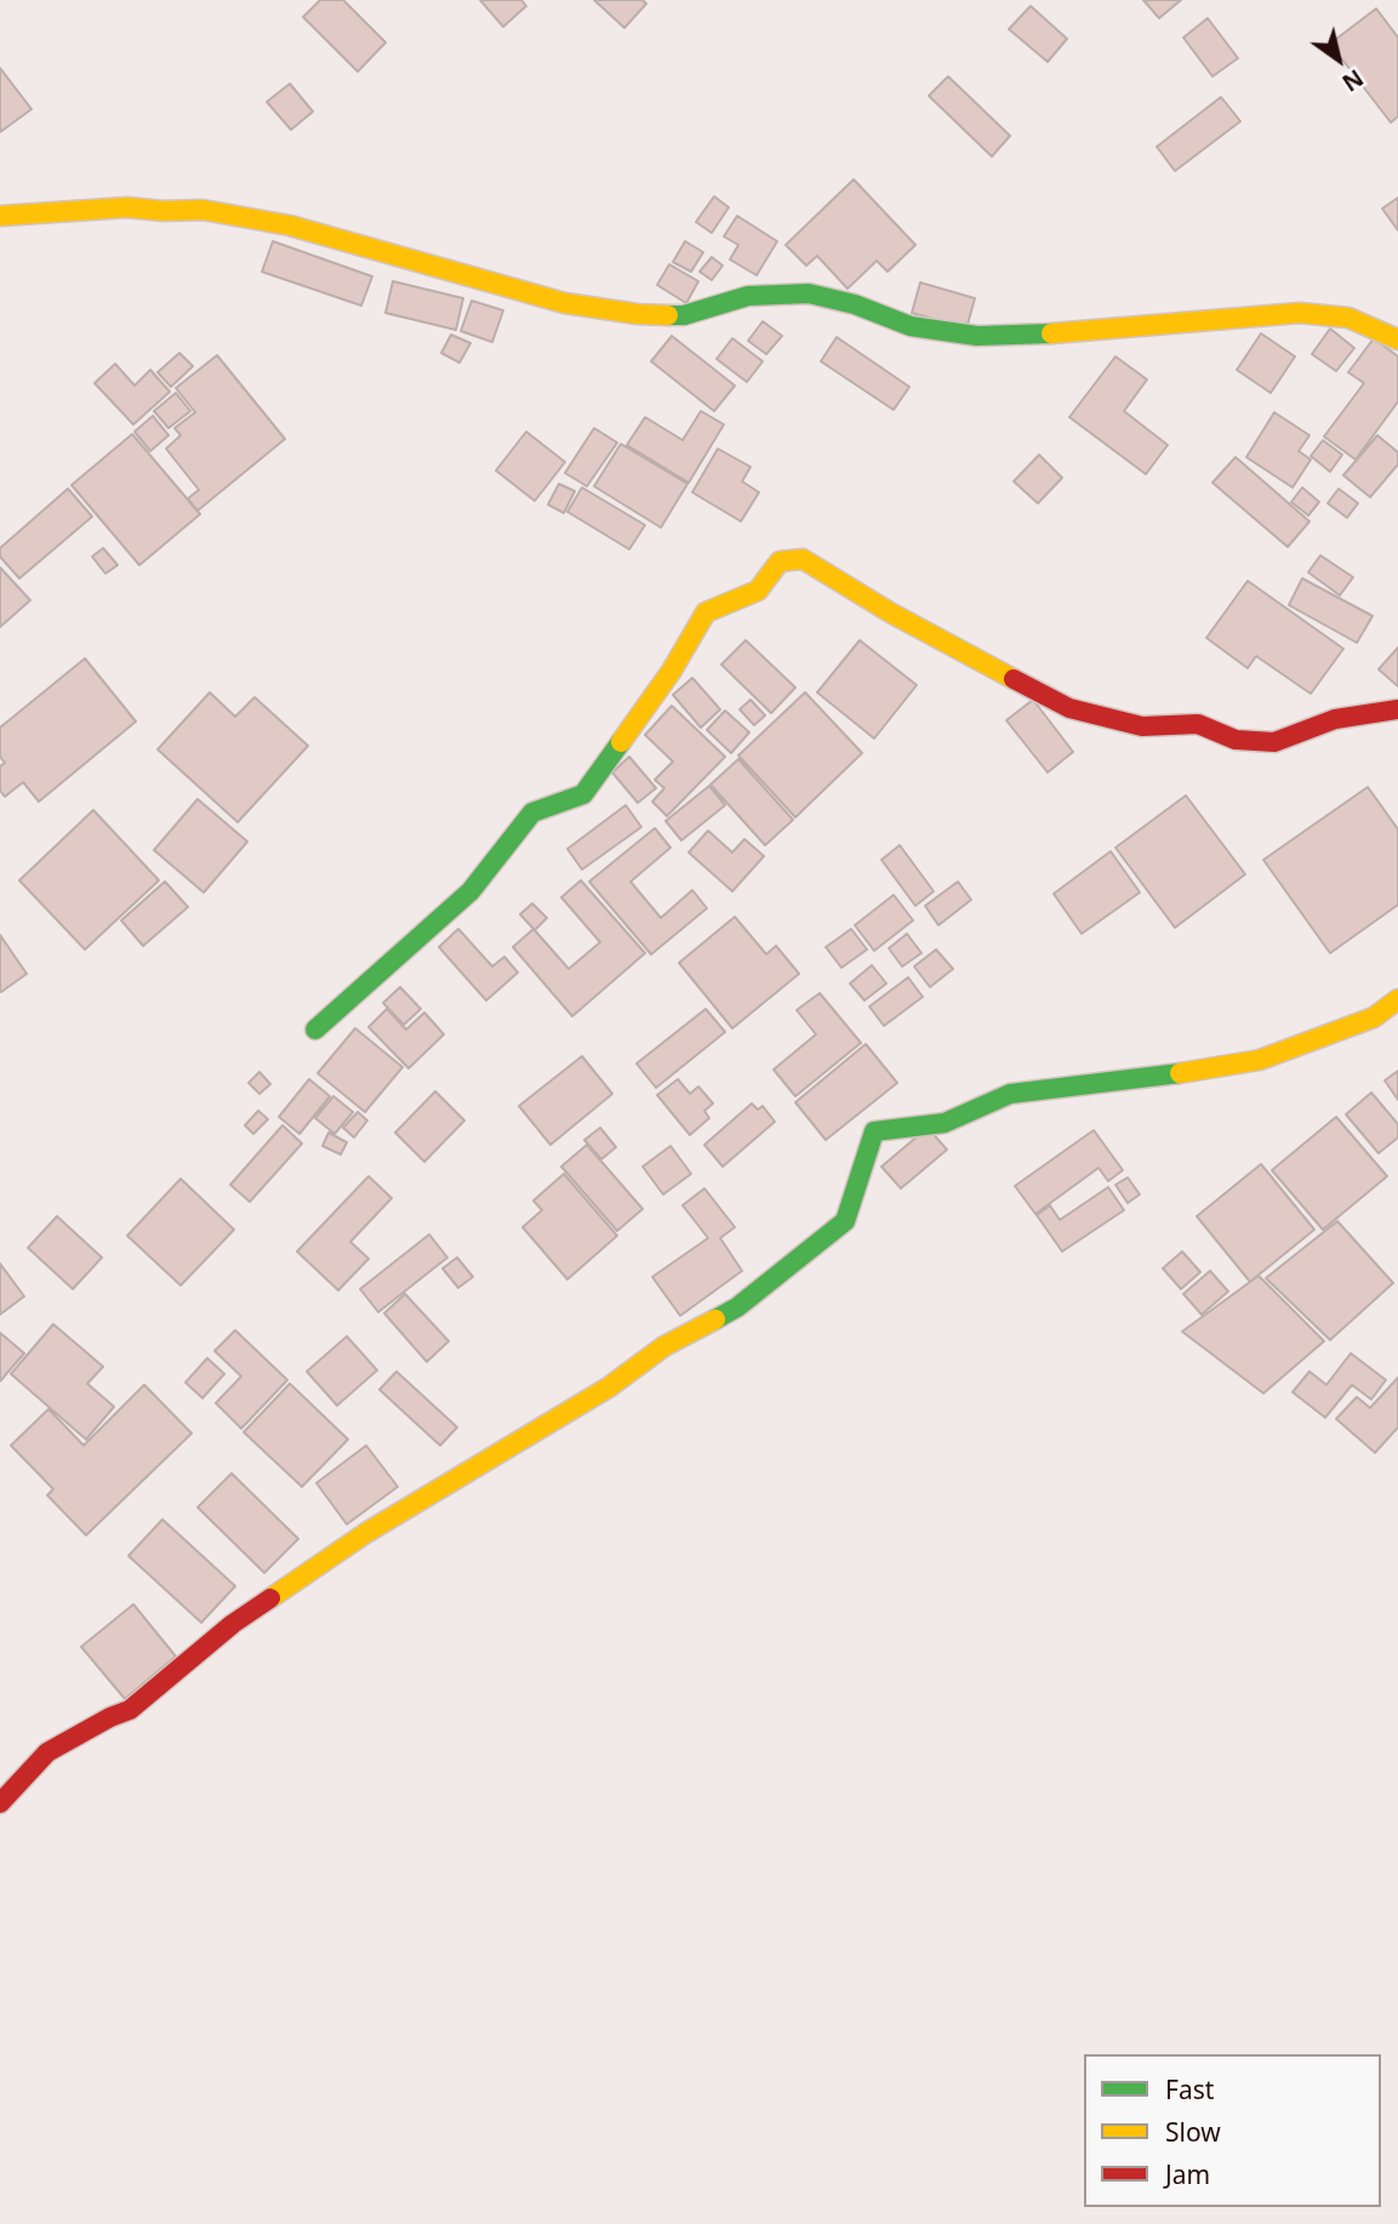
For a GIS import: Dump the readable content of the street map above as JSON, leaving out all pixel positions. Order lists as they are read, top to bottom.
{
  "legend": ["Fast", "Slow", "Jam"],
  "north": "bottom right"
}
